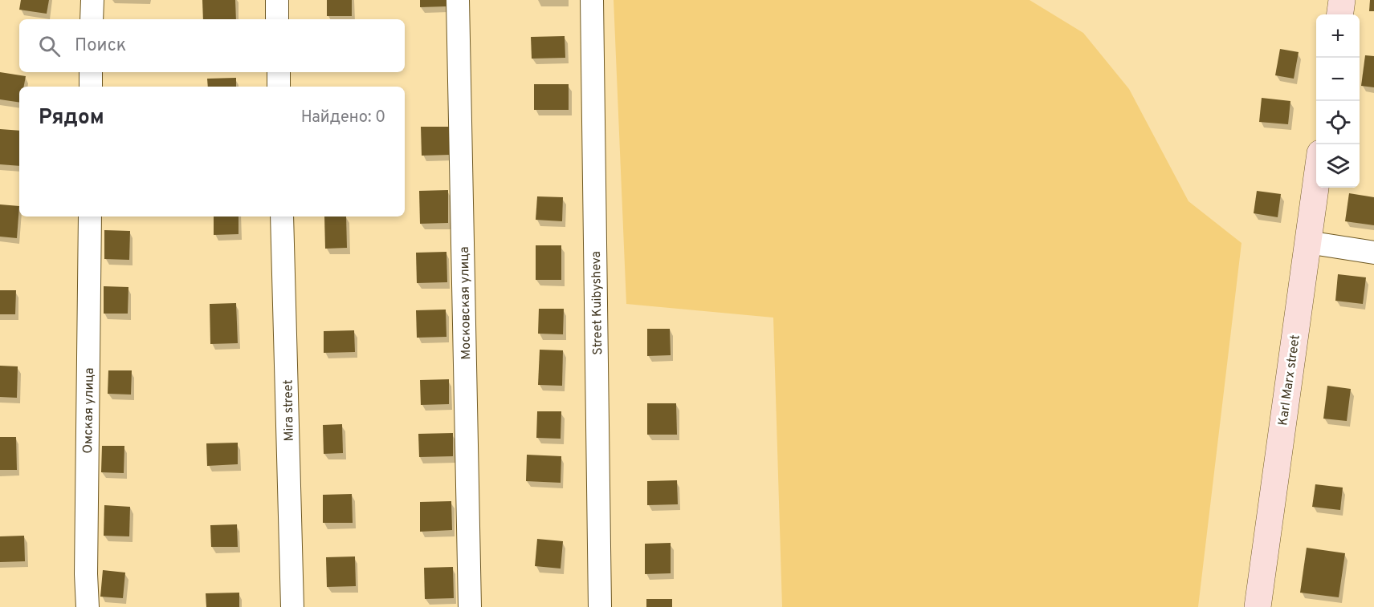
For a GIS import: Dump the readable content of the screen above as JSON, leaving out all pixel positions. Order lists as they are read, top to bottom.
{
  "streets": {
    "main road": ["Karl Marx street"],
    "street": [
      "Московская улица",
      "Street Kuibysheva",
      "Омская улица",
      "Mira street"
    ]
  },
  "page": {
    "map_buttons": ["+", "−"],
    "search": "Поиск",
    "heading": ["Рядом", "Найдено: 0"]
  }
}
